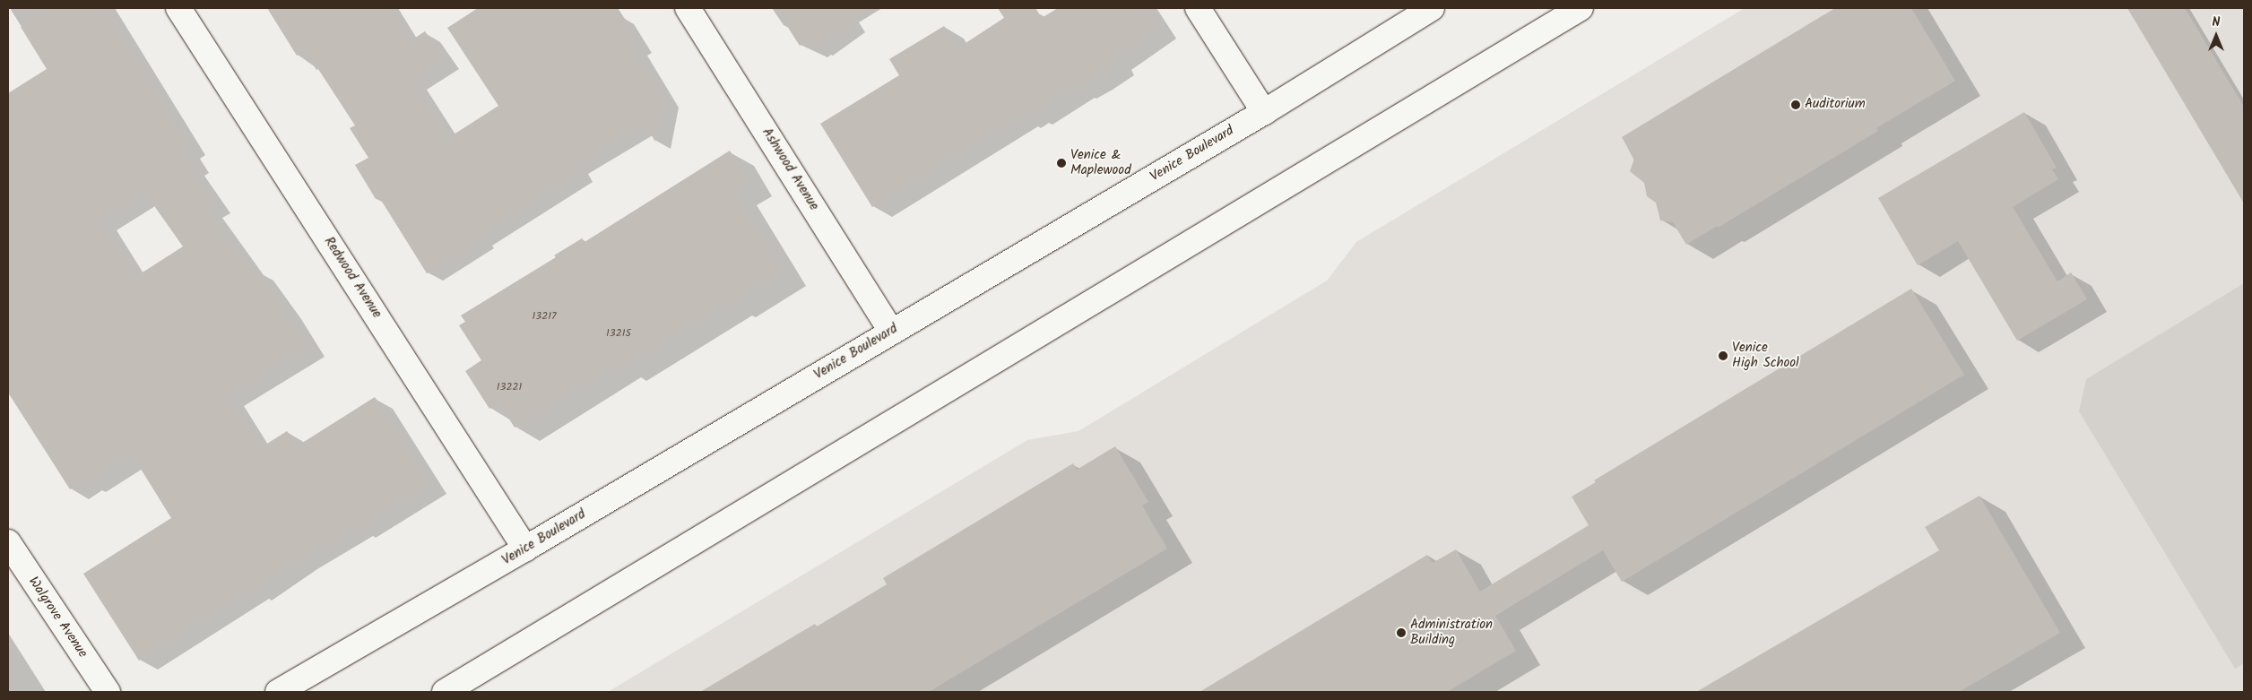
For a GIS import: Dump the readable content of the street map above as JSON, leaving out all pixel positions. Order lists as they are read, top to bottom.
{
  "streets": {
    "main road": [
      "Venice Boulevard",
      "Ashwood Avenue",
      "Redwood Avenue",
      "Walgrove Avenue"
    ]
  },
  "crossings": [
    ["Venice Boulevard", "Ashwood Avenue"],
    ["Venice Boulevard", "Redwood Avenue"]
  ],
  "places": [
    "Auditorium",
    "Venice & Maplewood",
    "Venice High School",
    "Administration Building"
  ],
  "house_numbers": ["13217", "13215", "13221"],
  "north": "top"
}
